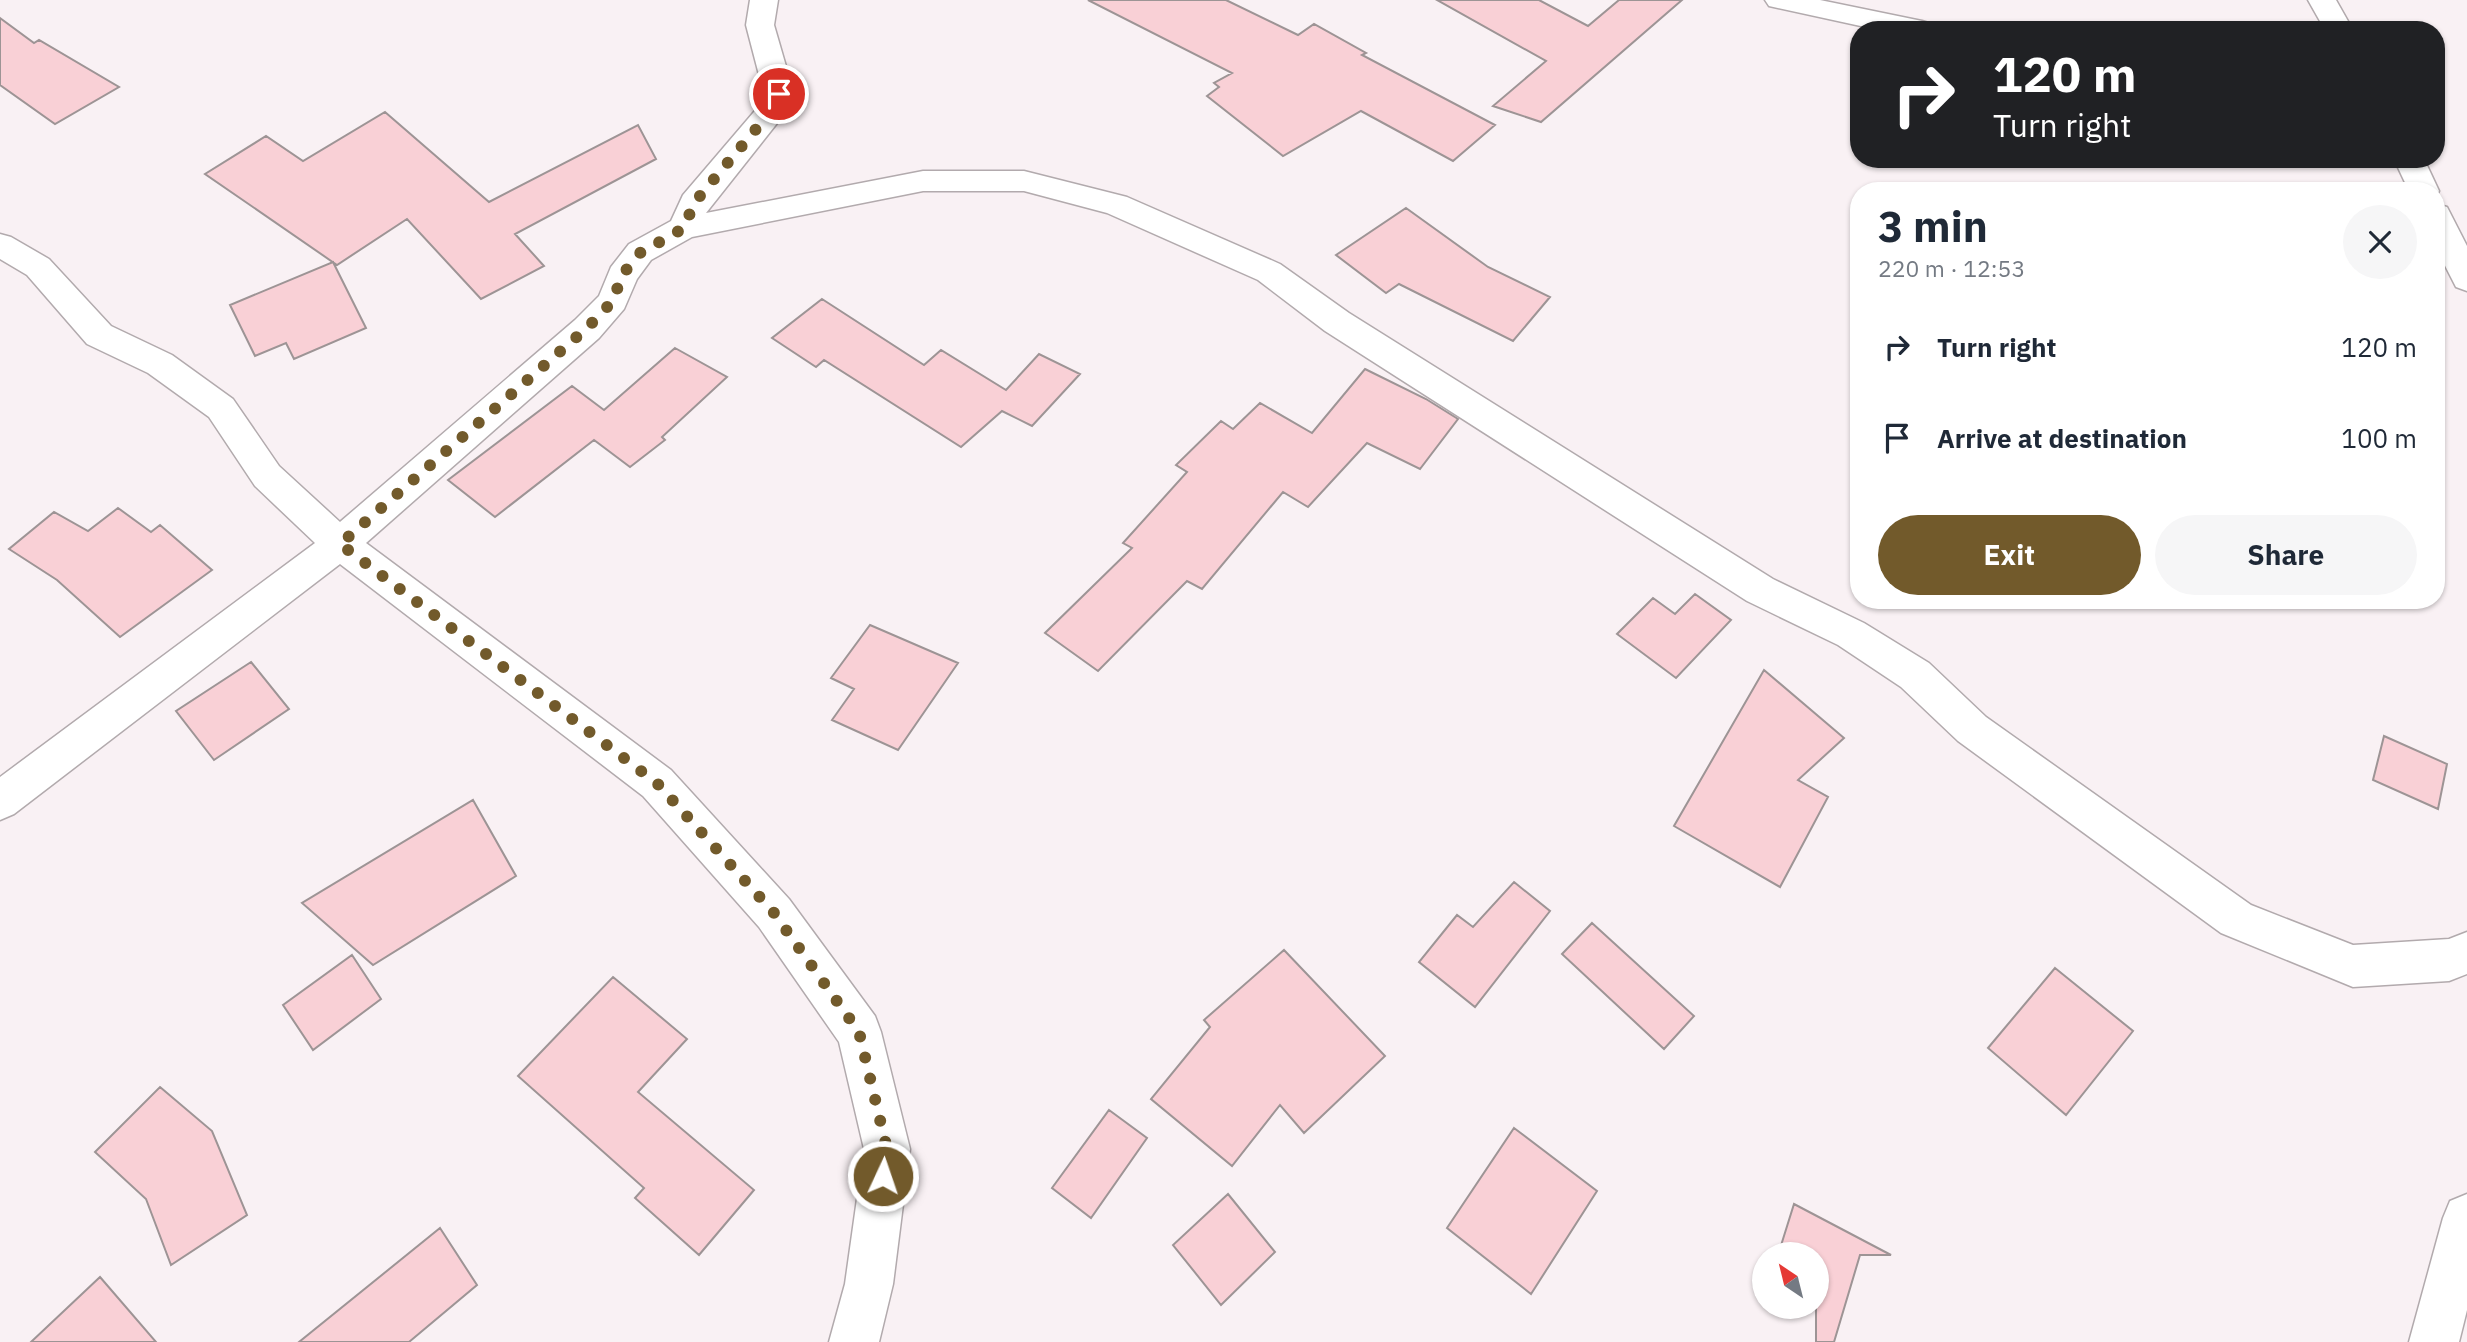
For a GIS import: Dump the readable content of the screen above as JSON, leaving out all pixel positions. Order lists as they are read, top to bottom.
{
  "north": "top left",
  "page": {
    "turn": ["120 m", "Turn right"],
    "heading": ["3 min", "220 m · 12:53"],
    "list": [
      {
        "name": "Turn right",
        "value": "120 m"
      },
      {
        "name": "Arrive at destination",
        "value": "100 m"
      }
    ],
    "buttons": ["Exit", "Share"]
  }
}
